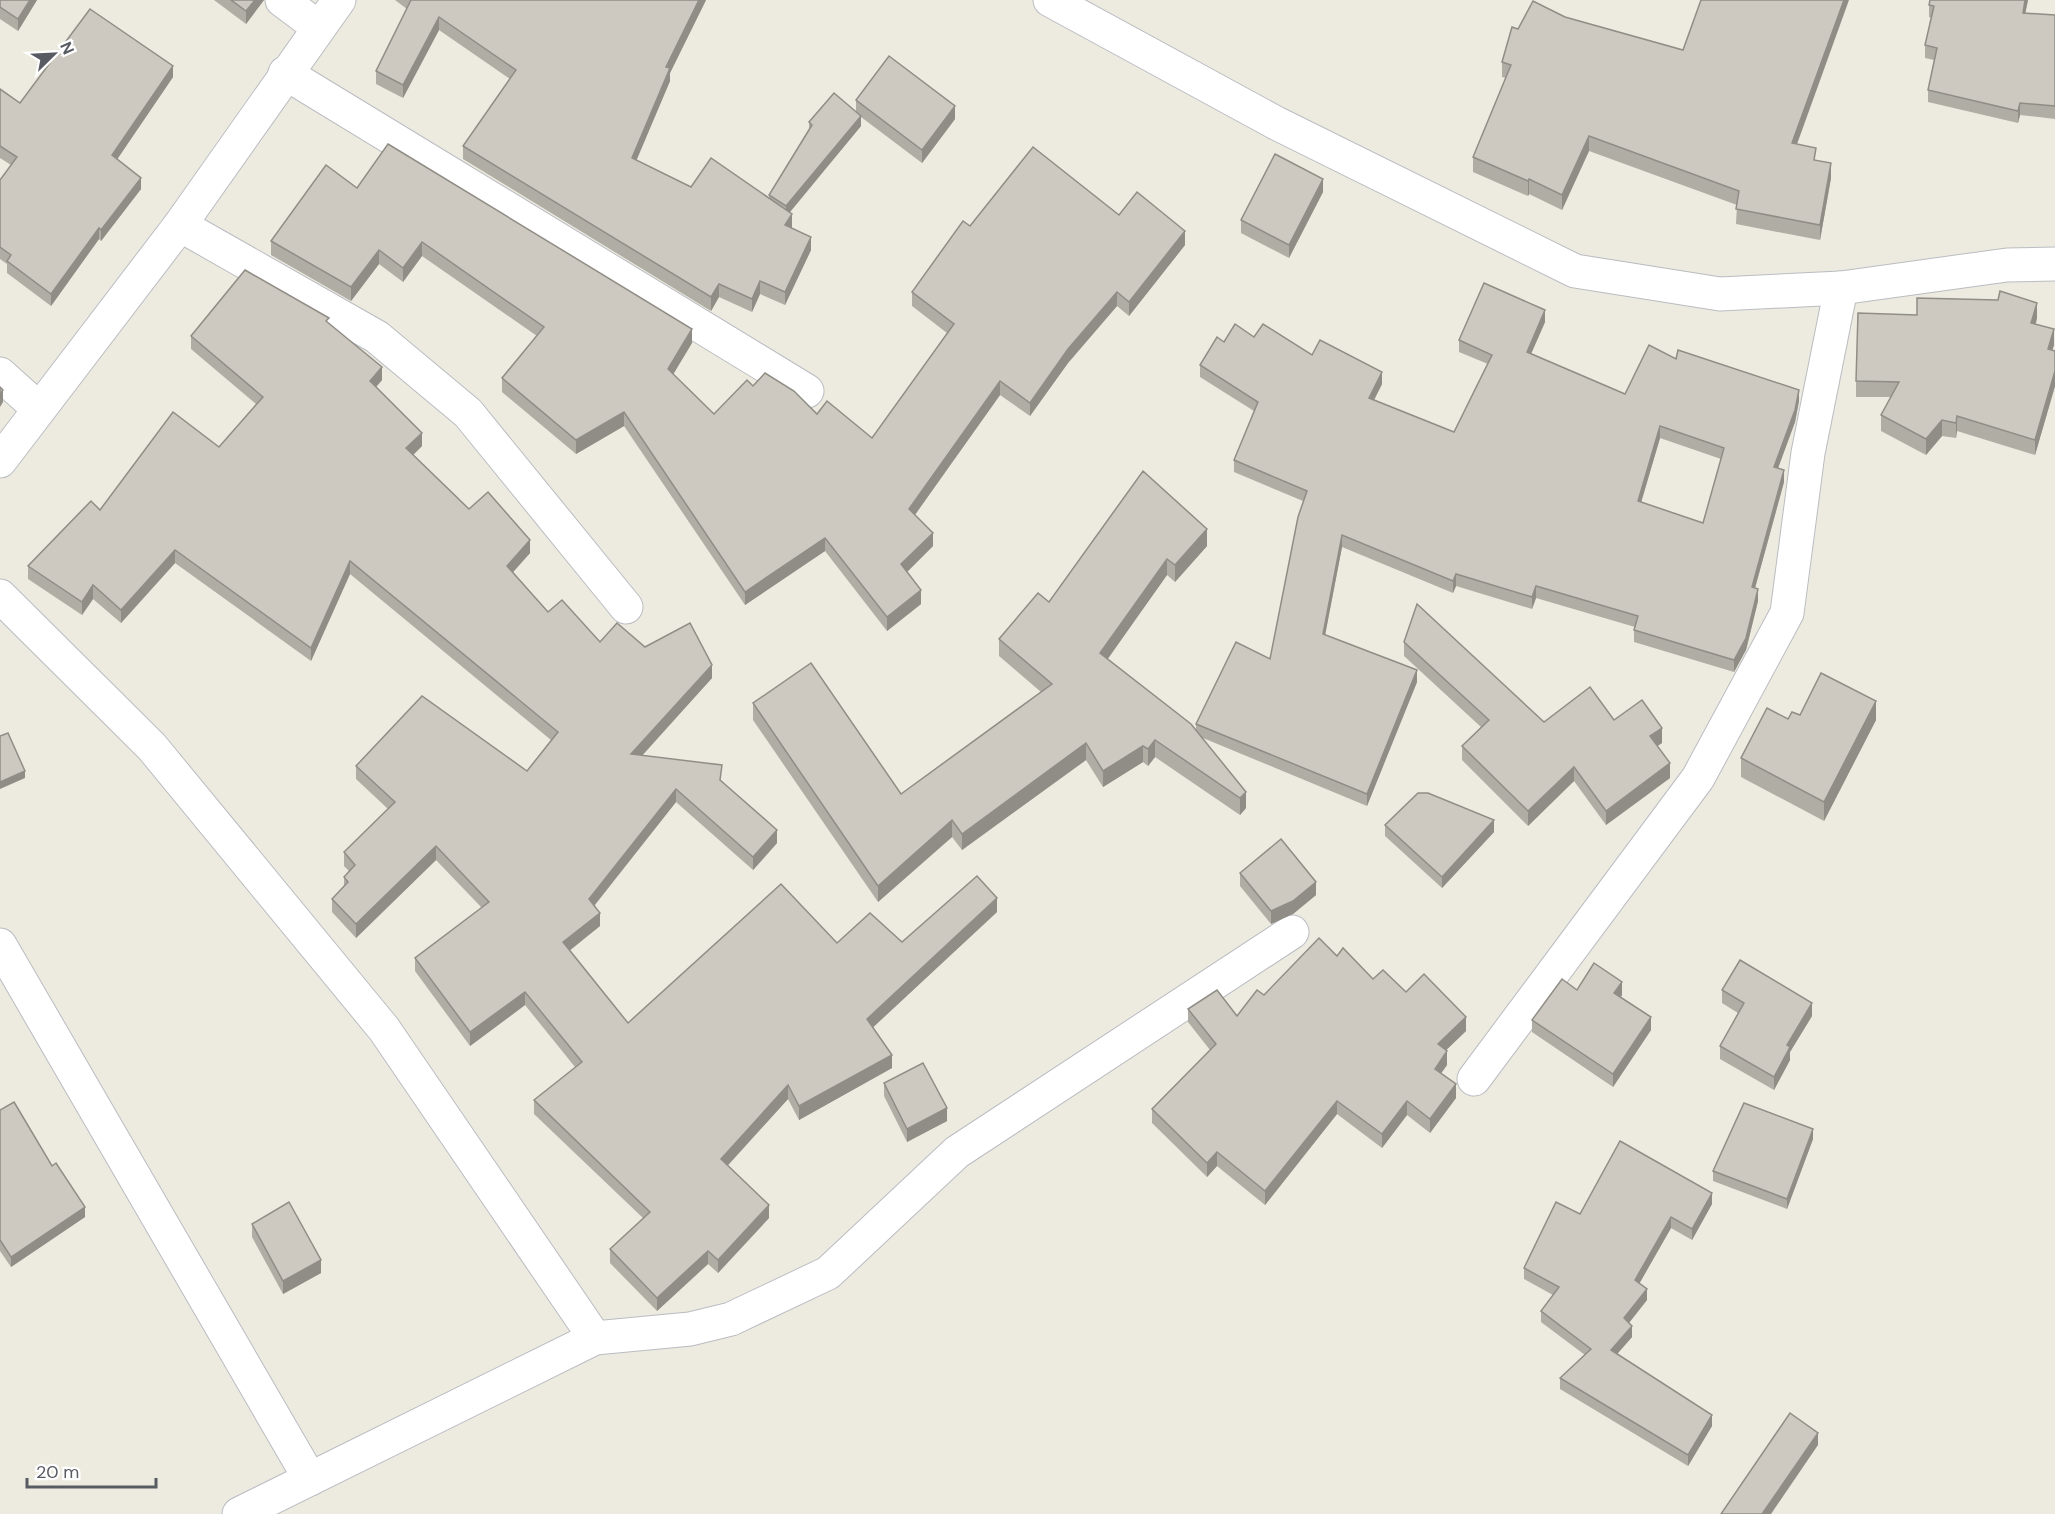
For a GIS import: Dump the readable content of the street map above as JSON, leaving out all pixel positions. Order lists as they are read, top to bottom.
{
  "scale_bar": "20 m",
  "north": "top right"
}
